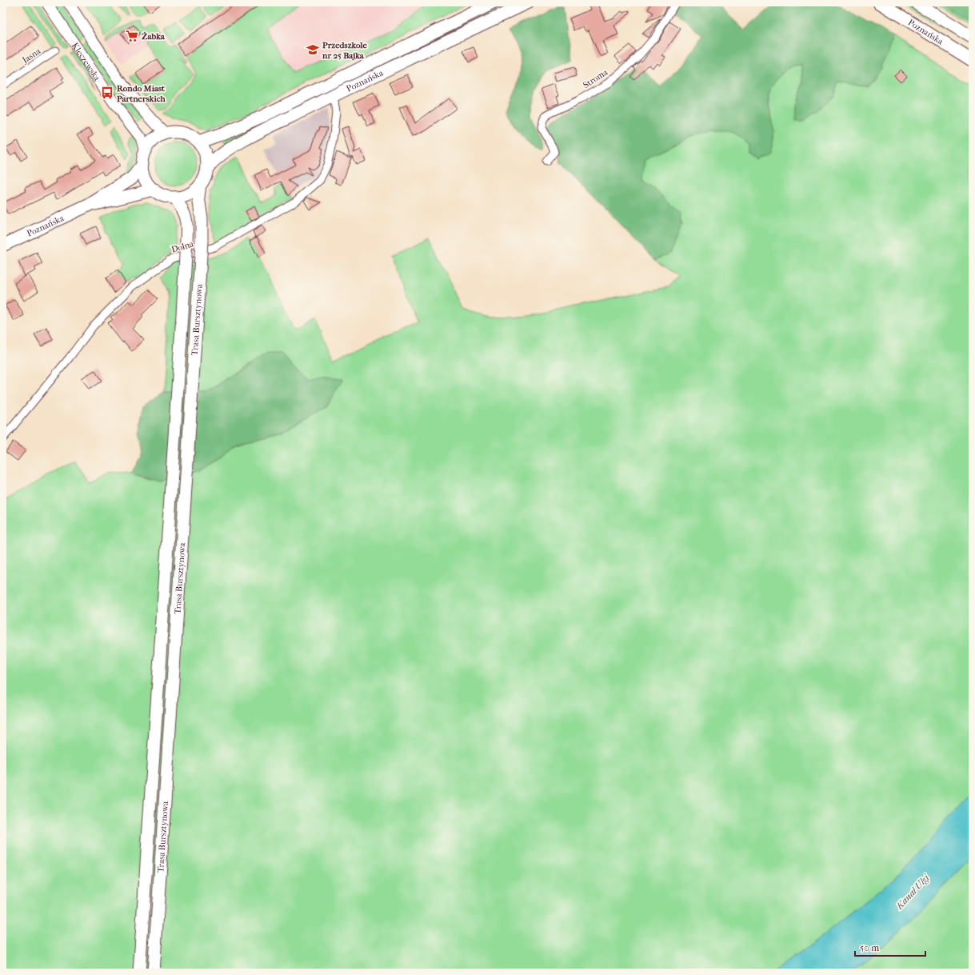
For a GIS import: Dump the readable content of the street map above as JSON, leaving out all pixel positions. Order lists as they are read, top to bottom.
{
  "streets": {
    "main road": ["Poznańska", "Kleczewska", "Trasa Bursztynowa"],
    "street": ["Jasna", "Stroma", "Dolna"]
  },
  "crossings": [
    ["Poznańska", "Kleczewska"],
    ["Poznańska", "Dolna"],
    ["Poznańska", "Trasa Bursztynowa"],
    ["Kleczewska", "Trasa Bursztynowa"]
  ],
  "water": ["Kanał Ulgi"],
  "places": {
    "supermarket": ["Żabka"],
    "school or university": ["Przedszkole nr 25 Bajka"],
    "bus stop": ["Rondo Miast Partnerskich"]
  },
  "scale_bar": "50 m"
}
